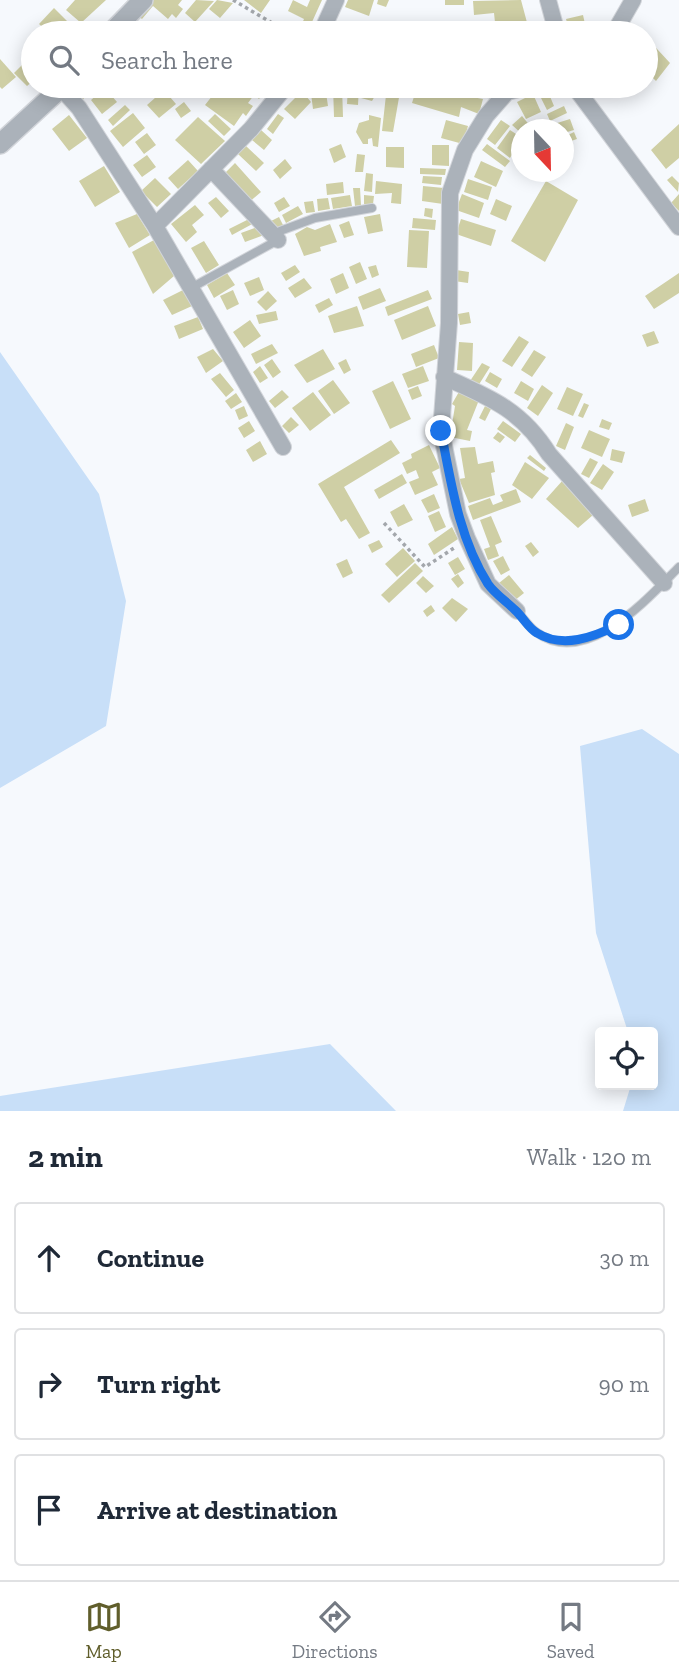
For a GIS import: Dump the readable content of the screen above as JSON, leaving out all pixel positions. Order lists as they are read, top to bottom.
{
  "north": "bottom",
  "page": {
    "search": "Search here",
    "heading": ["2 min", "Walk · 120 m"],
    "list": [
      ["Continue", "30 m"],
      ["Turn right", "90 m"],
      "Arrive at destination"
    ],
    "nav": ["Map", "Directions", "Saved"]
  }
}
